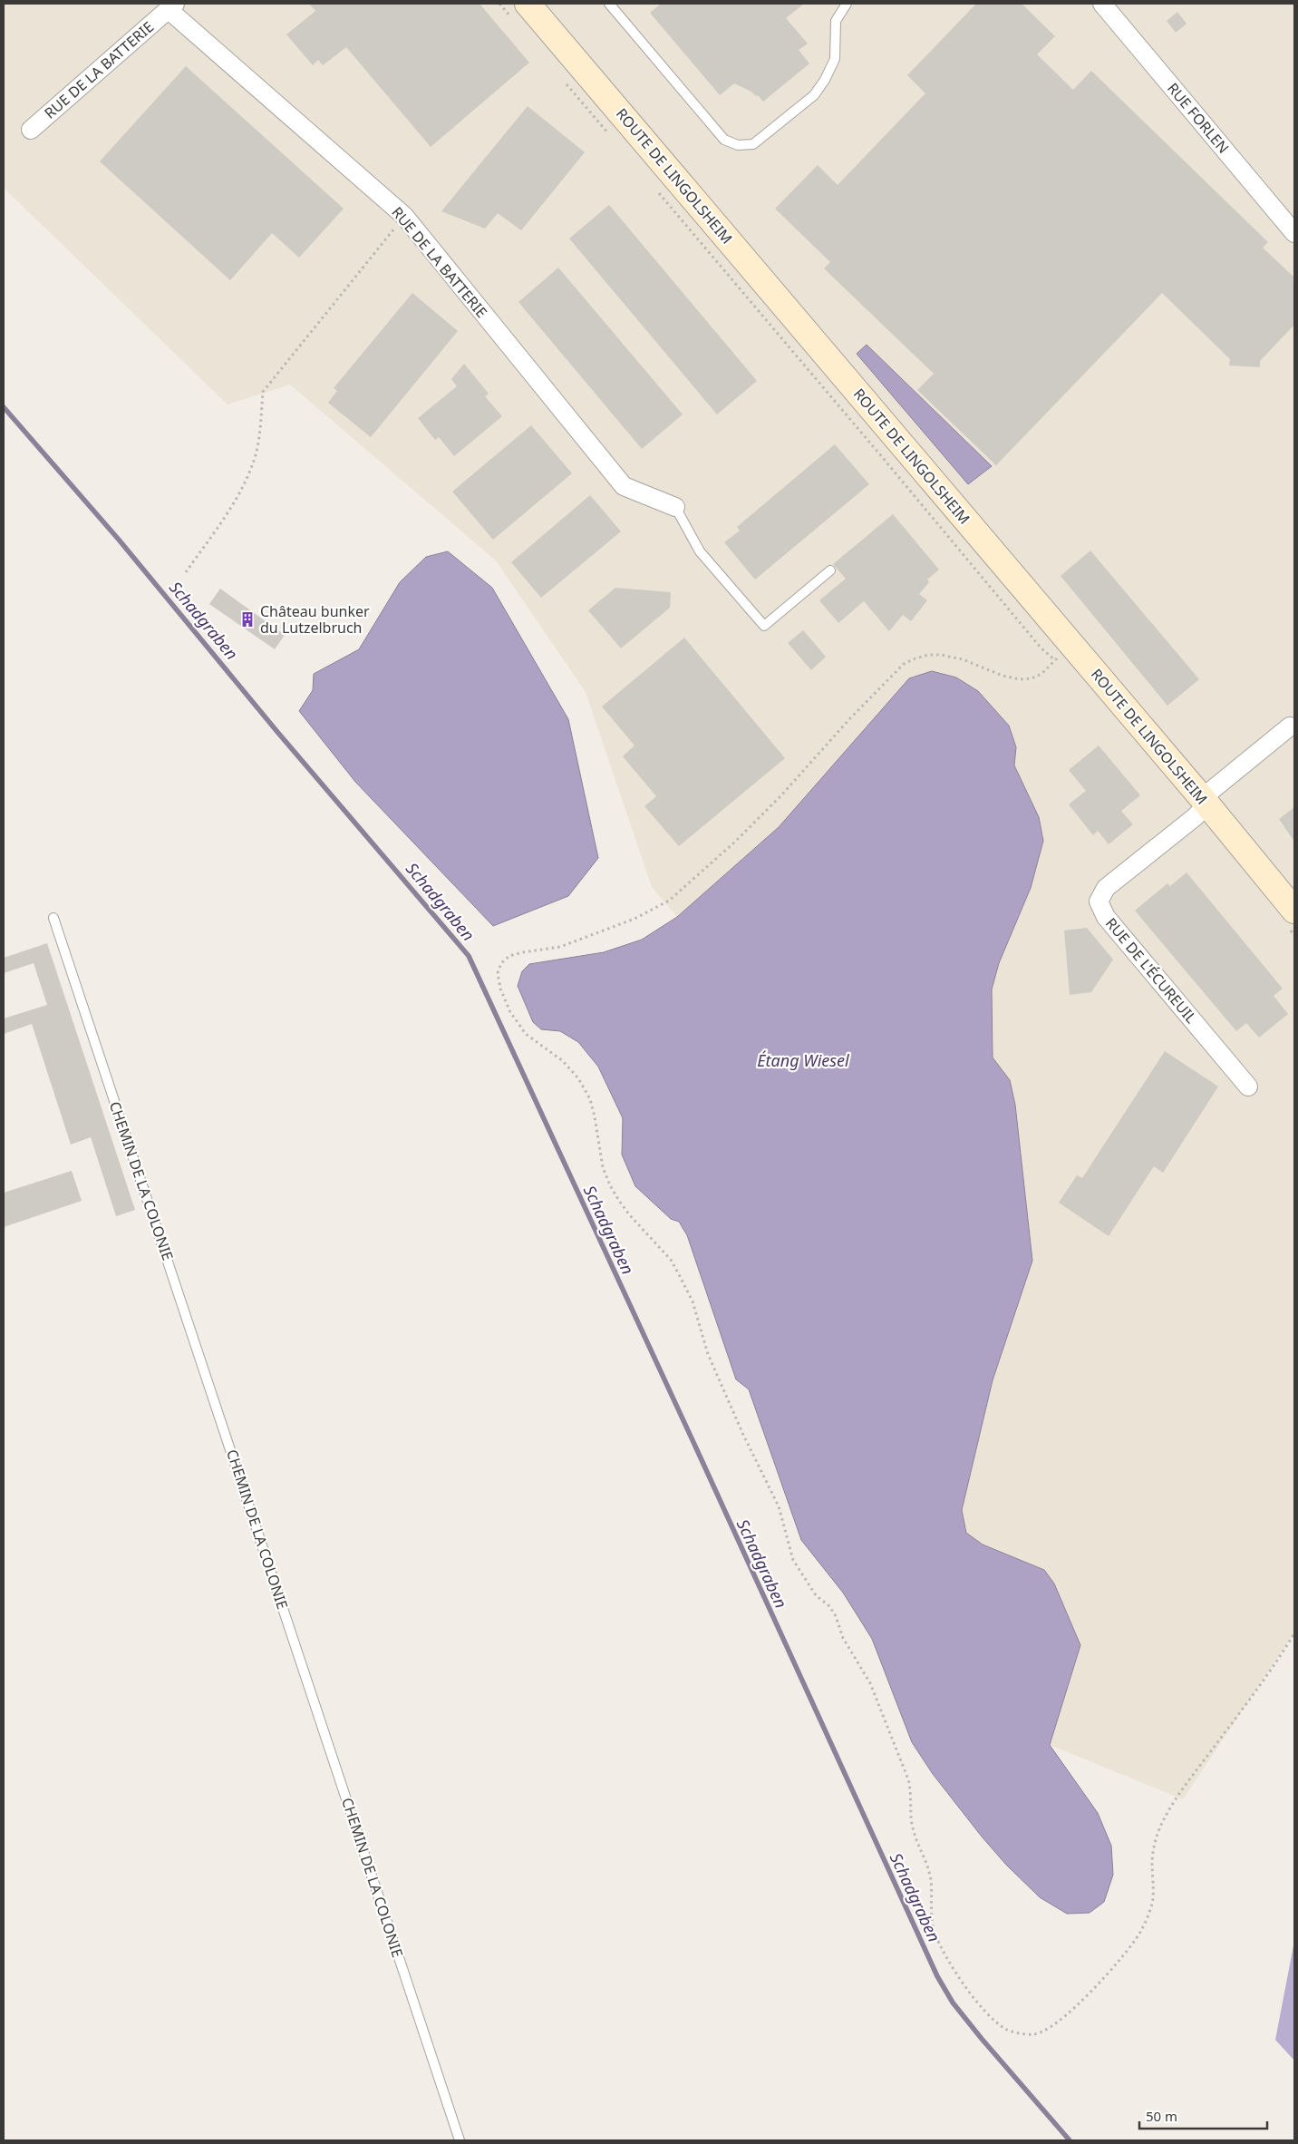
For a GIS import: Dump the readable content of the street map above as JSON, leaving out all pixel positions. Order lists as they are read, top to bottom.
{
  "streets": {
    "main road": ["ROUTE DE LINGOLSHEIM"],
    "street": ["RUE DE LA BATTERIE", "RUE FORLEN", "RUE DE L'ÉCUREUIL"],
    "lane": ["CHEMIN DE LA COLONIE"]
  },
  "crossings": [
    ["ROUTE DE LINGOLSHEIM", "RUE DE L'ÉCUREUIL"]
  ],
  "water": ["Schadgraben", "Étang Wiesel"],
  "places": {
    "building": ["Château bunker du Lutzelbruch"]
  },
  "scale_bar": "50 m"
}
